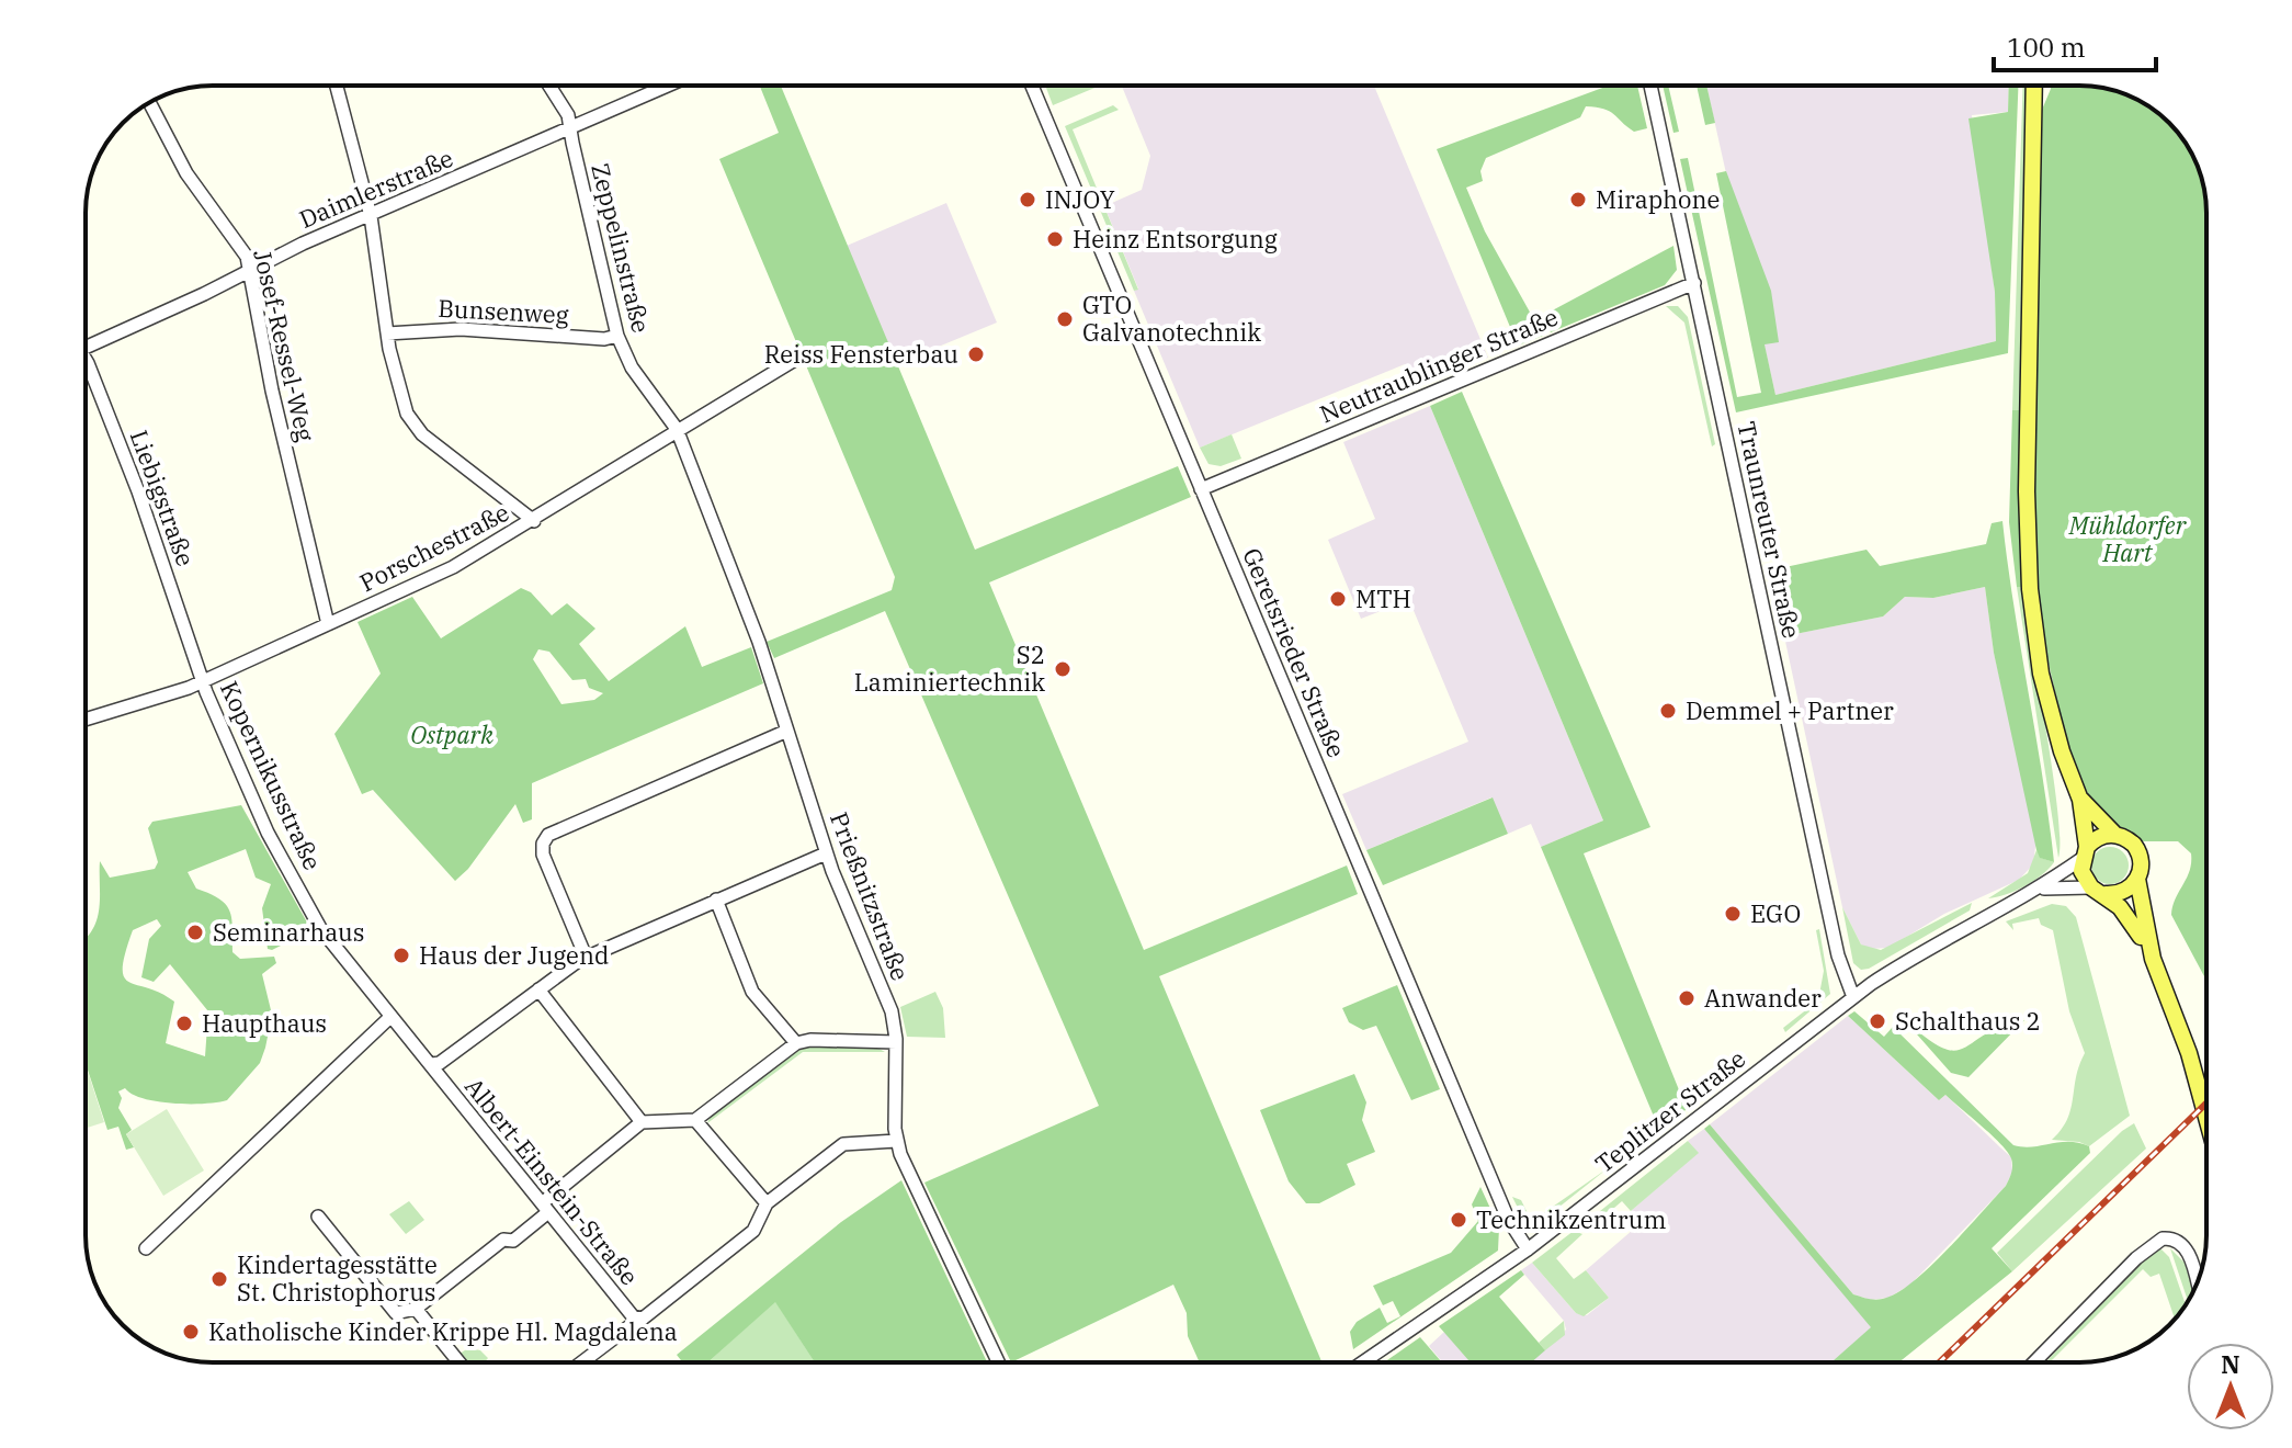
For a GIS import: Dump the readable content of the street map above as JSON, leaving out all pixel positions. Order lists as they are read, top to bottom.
{
  "streets": {
    "street": [
      "Daimlerstraße",
      "Zeppelinstraße",
      "Bunsenweg",
      "Josef-Ressel-Weg",
      "Neutraublinger Straße",
      "Liebigstraße",
      "Traunreuter Straße",
      "Porschestraße",
      "Geretsrieder Straße",
      "Kopernikusstraße",
      "Prießnitzstraße",
      "Teplitzer Straße",
      "Albert-Einstein-Straße"
    ]
  },
  "crossings": [
    ["Daimlerstraße", "Zeppelinstraße"],
    ["Daimlerstraße", "Josef-Ressel-Weg"],
    ["Zeppelinstraße", "Bunsenweg"],
    ["Zeppelinstraße", "Porschestraße"],
    ["Zeppelinstraße", "Prießnitzstraße"],
    ["Josef-Ressel-Weg", "Porschestraße"],
    ["Neutraublinger Straße", "Traunreuter Straße"],
    ["Neutraublinger Straße", "Geretsrieder Straße"],
    ["Liebigstraße", "Porschestraße"],
    ["Liebigstraße", "Kopernikusstraße"],
    ["Traunreuter Straße", "Teplitzer Straße"],
    ["Porschestraße", "Kopernikusstraße"],
    ["Porschestraße", "Prießnitzstraße"],
    ["Geretsrieder Straße", "Teplitzer Straße"],
    ["Kopernikusstraße", "Albert-Einstein-Straße"]
  ],
  "parks": ["Mühldorfer Hart", "Ostpark"],
  "places": [
    "INJOY",
    "Miraphone",
    "Heinz Entsorgung",
    "GTO Galvanotechnik",
    "Reiss Fensterbau",
    "MTH",
    "S2 Laminiertechnik",
    "Demmel + Partner",
    "EGO",
    "Seminarhaus",
    "Haus der Jugend",
    "Anwander",
    "Schalthaus 2",
    "Haupthaus",
    "Technikzentrum",
    "Kindertagesstätte St. Christophorus",
    "Katholische Kinder Krippe Hl. Magdalena"
  ],
  "scale_bar": "100 m",
  "north": "top"
}
